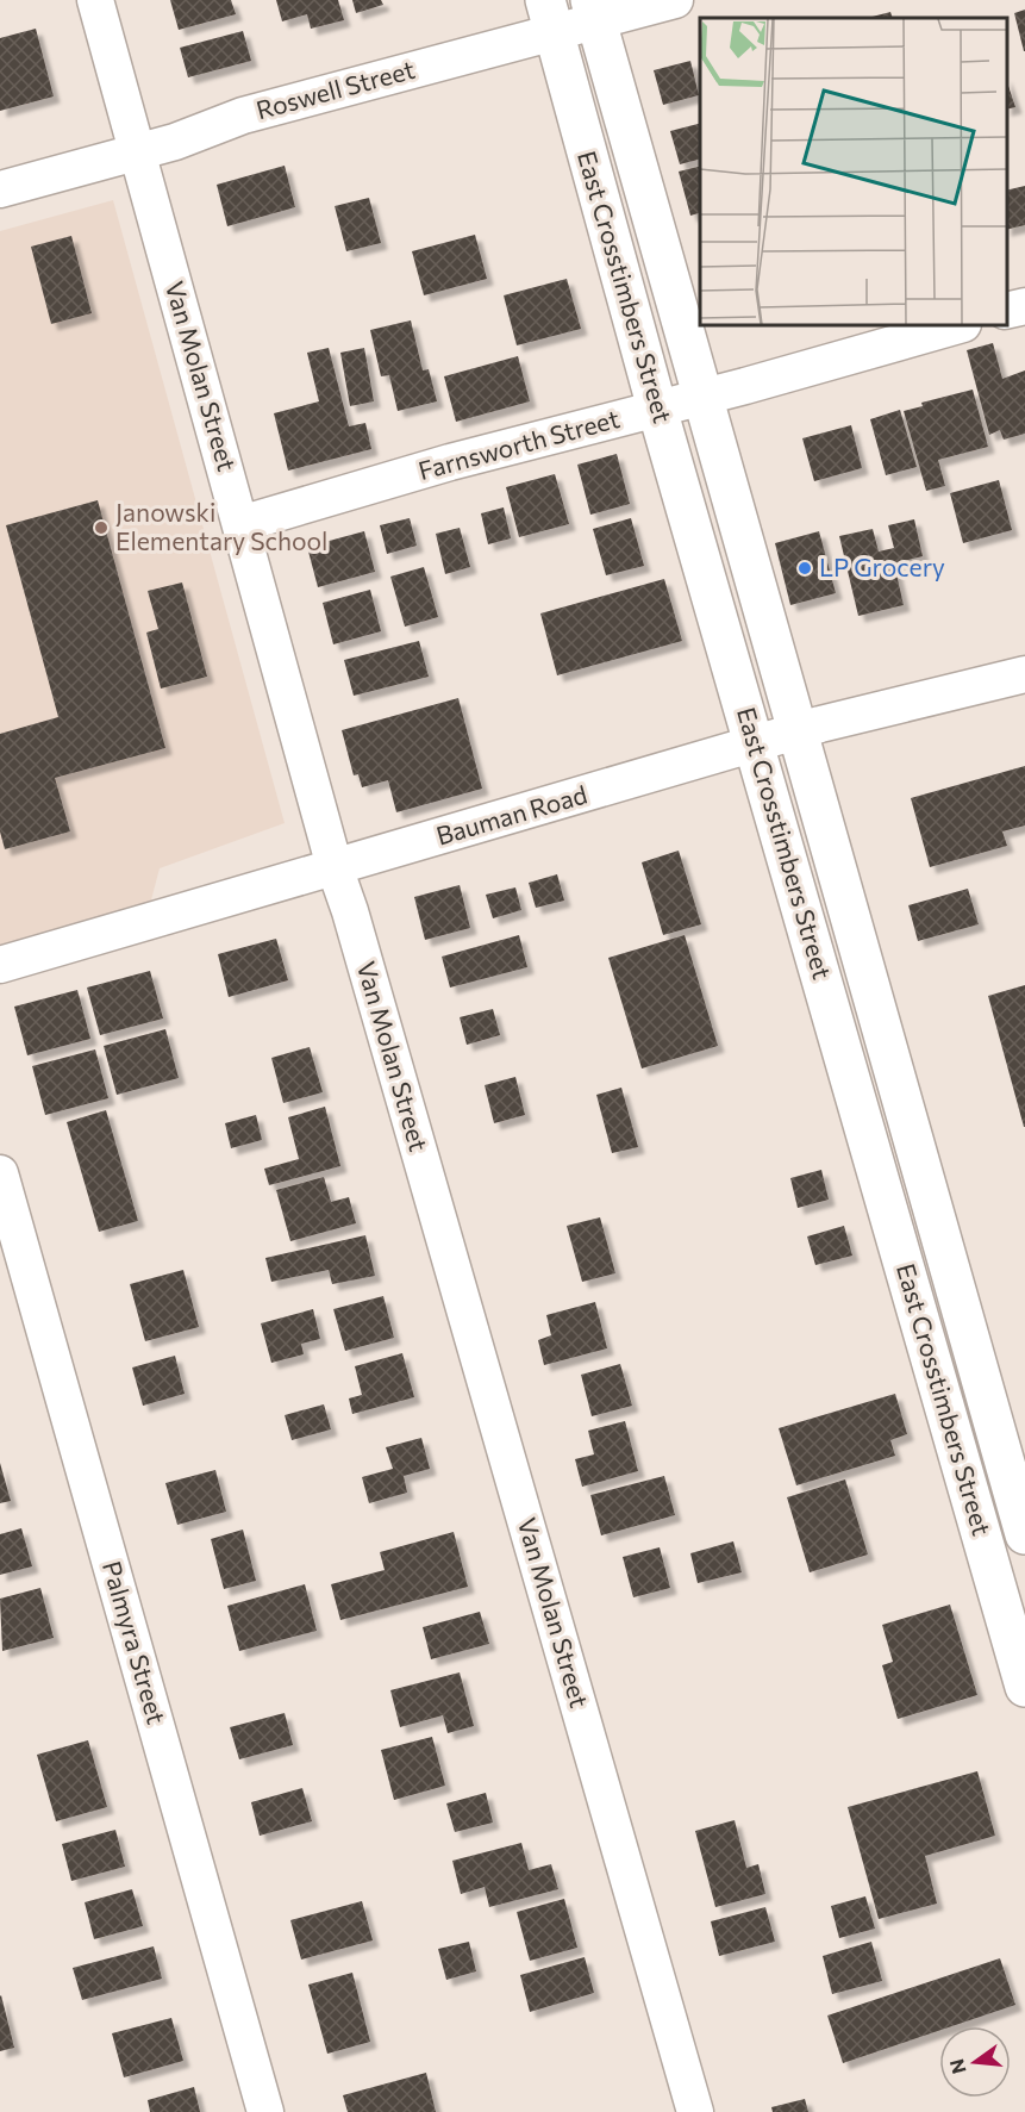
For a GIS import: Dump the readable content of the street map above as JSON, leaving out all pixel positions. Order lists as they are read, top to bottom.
{
  "streets": {
    "main road": ["East Crosstimbers Street"],
    "street": [
      "Roswell Street",
      "Van Molan Street",
      "Farnsworth Street",
      "Bauman Road",
      "Palmyra Street"
    ]
  },
  "crossings": [
    ["Roswell Street", "East Crosstimbers Street"],
    ["Roswell Street", "Van Molan Street"],
    ["East Crosstimbers Street", "Farnsworth Street"],
    ["East Crosstimbers Street", "Bauman Road"],
    ["Van Molan Street", "Farnsworth Street"],
    ["Van Molan Street", "Bauman Road"]
  ],
  "places": ["Janowski Elementary School", "LP Grocery"],
  "north": "left"
}
